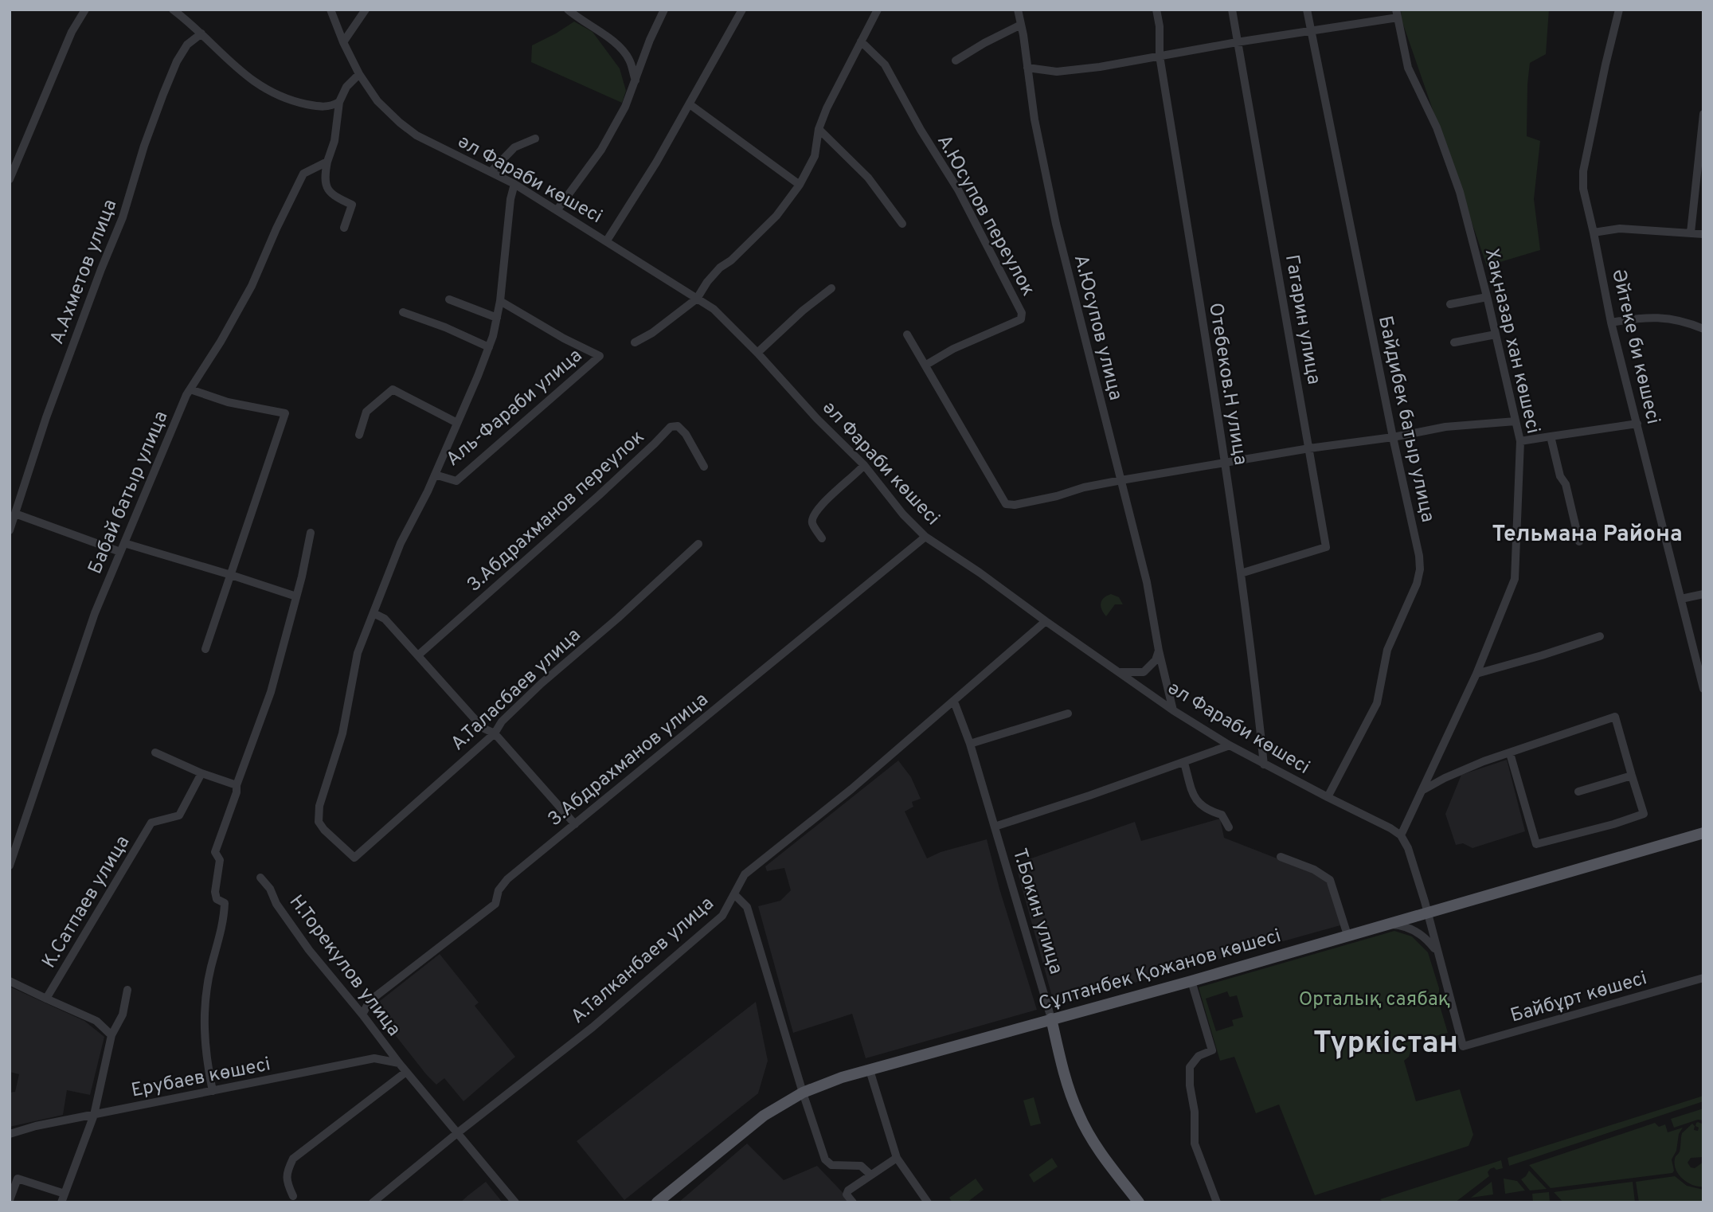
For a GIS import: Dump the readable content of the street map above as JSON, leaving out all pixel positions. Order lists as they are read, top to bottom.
{
  "streets": {
    "main road": ["Т.Бокин улица", "Сұлтанбек Қожанов көшесі"],
    "street": [
      "әл Фараби көшесі",
      "А.Юсупов переулок",
      "А.Ахметов улица",
      "Гагарин улица",
      "А.Юсупов улица",
      "Хақназар хан көшесі",
      "Әйтеке би көшесі",
      "Отебеков.Н улица",
      "Аль-Фараби улица",
      "Байдибек батыр улица",
      "Бабай батыр улица",
      "З.Абдрахманов переулок",
      "А.Таласбаев улица",
      "З.Абдрахманов улица",
      "К.Сатпаев улица",
      "А.Талканбаев улица",
      "Н.Торекулов улица",
      "Байбұрт көшесі",
      "Ерубаев көшесі"
    ]
  },
  "crossings": [
    ["әл Фараби көшесі", "А.Юсупов улица"],
    ["әл Фараби көшесі", "Хақназар хан көшесі"],
    ["әл Фараби көшесі", "Отебеков.Н улица"],
    ["әл Фараби көшесі", "Аль-Фараби улица"],
    ["әл Фараби көшесі", "Байдибек батыр улица"],
    ["әл Фараби көшесі", "З.Абдрахманов улица"],
    ["әл Фараби көшесі", "А.Талканбаев улица"],
    ["Гагарин улица", "Отебеков.Н улица"],
    ["Аль-Фараби улица", "А.Таласбаев улица"],
    ["З.Абдрахманов улица", "Н.Торекулов улица"],
    ["Т.Бокин улица", "А.Талканбаев улица"],
    ["Т.Бокин улица", "Сұлтанбек Қожанов көшесі"],
    ["А.Талканбаев улица", "Н.Торекулов улица"],
    ["Н.Торекулов улица", "Ерубаев көшесі"]
  ],
  "districts": ["Тельмана Района", "Түркістан"],
  "parks": ["Орталық саябақ"]
}
